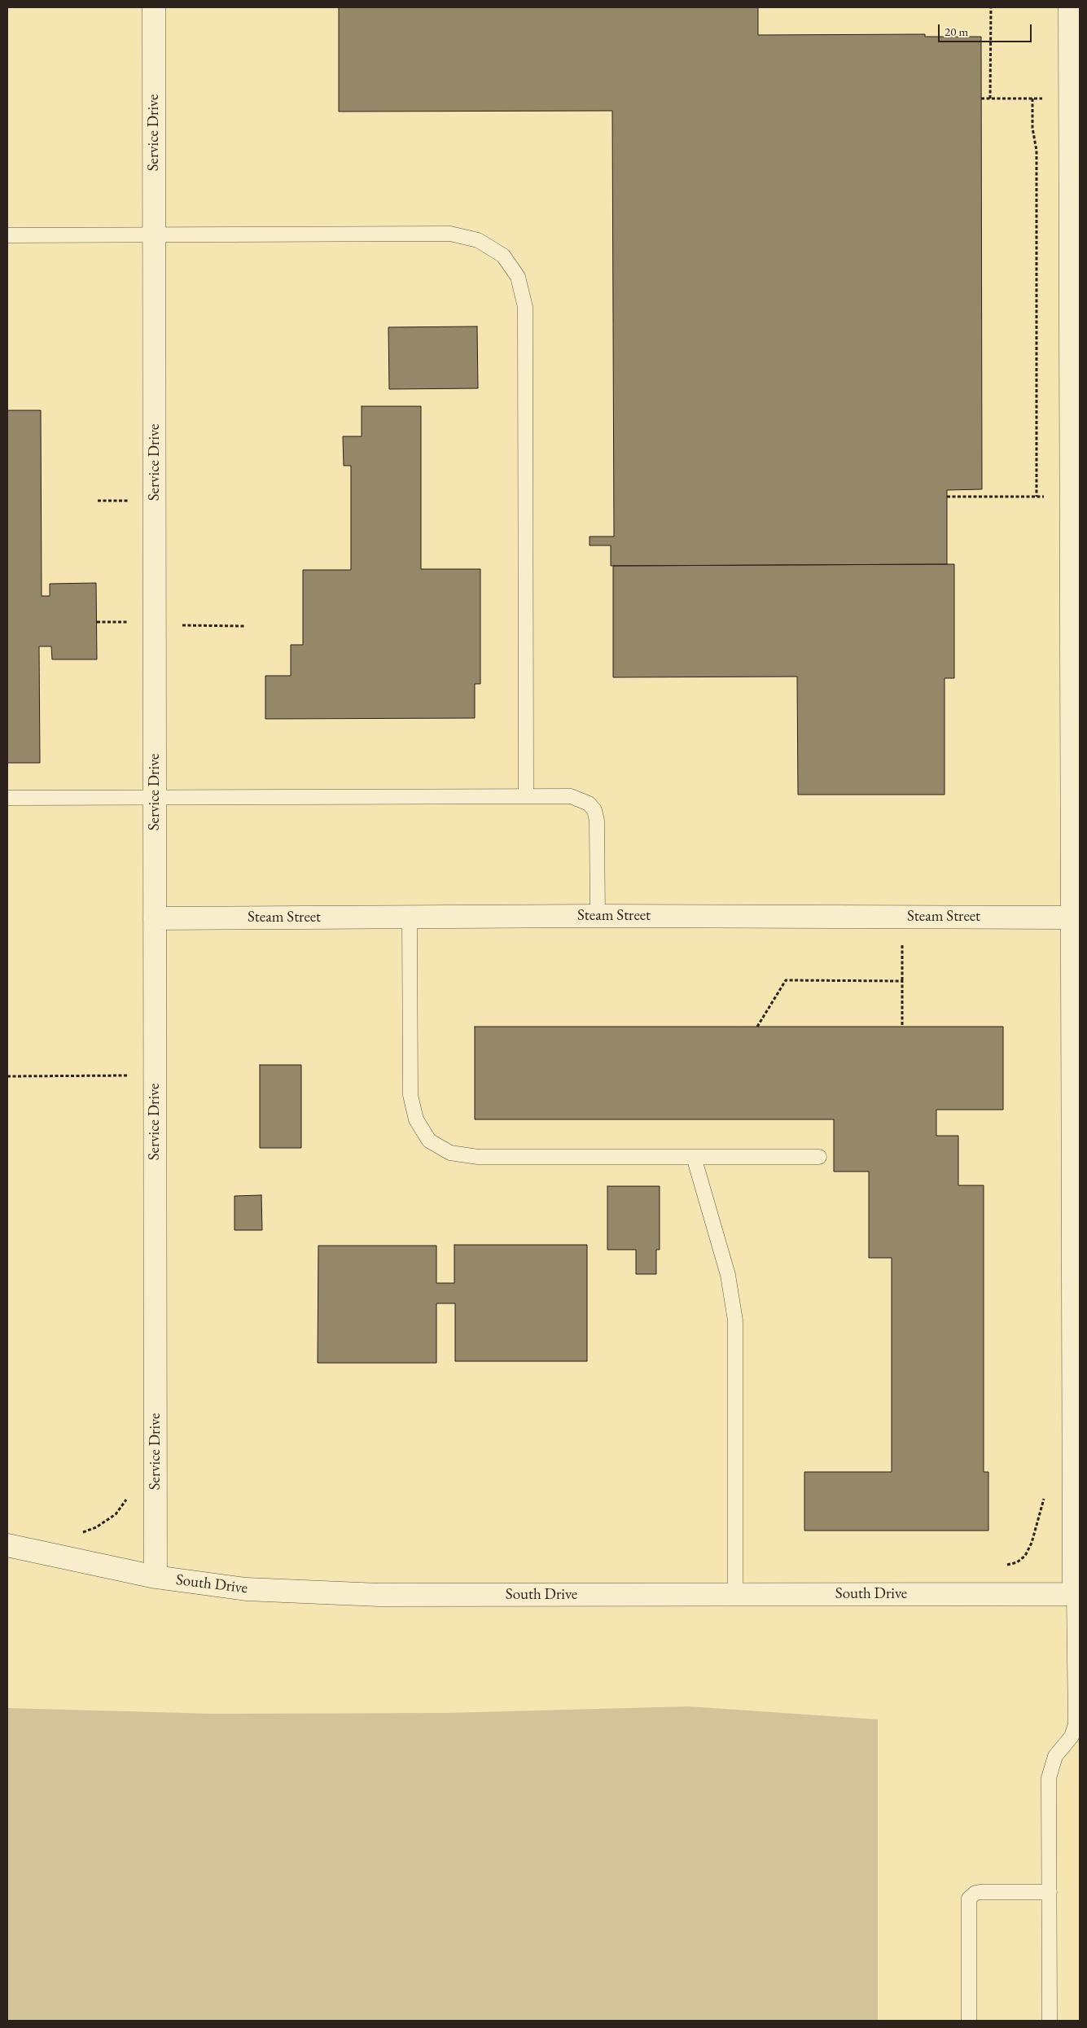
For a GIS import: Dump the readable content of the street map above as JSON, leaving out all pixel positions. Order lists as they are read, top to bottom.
{
  "streets": {
    "street": ["Service Drive", "Steam Street", "South Drive"]
  },
  "crossings": [
    ["Service Drive", "Steam Street"],
    ["Service Drive", "South Drive"]
  ],
  "scale_bar": "20 m"
}
